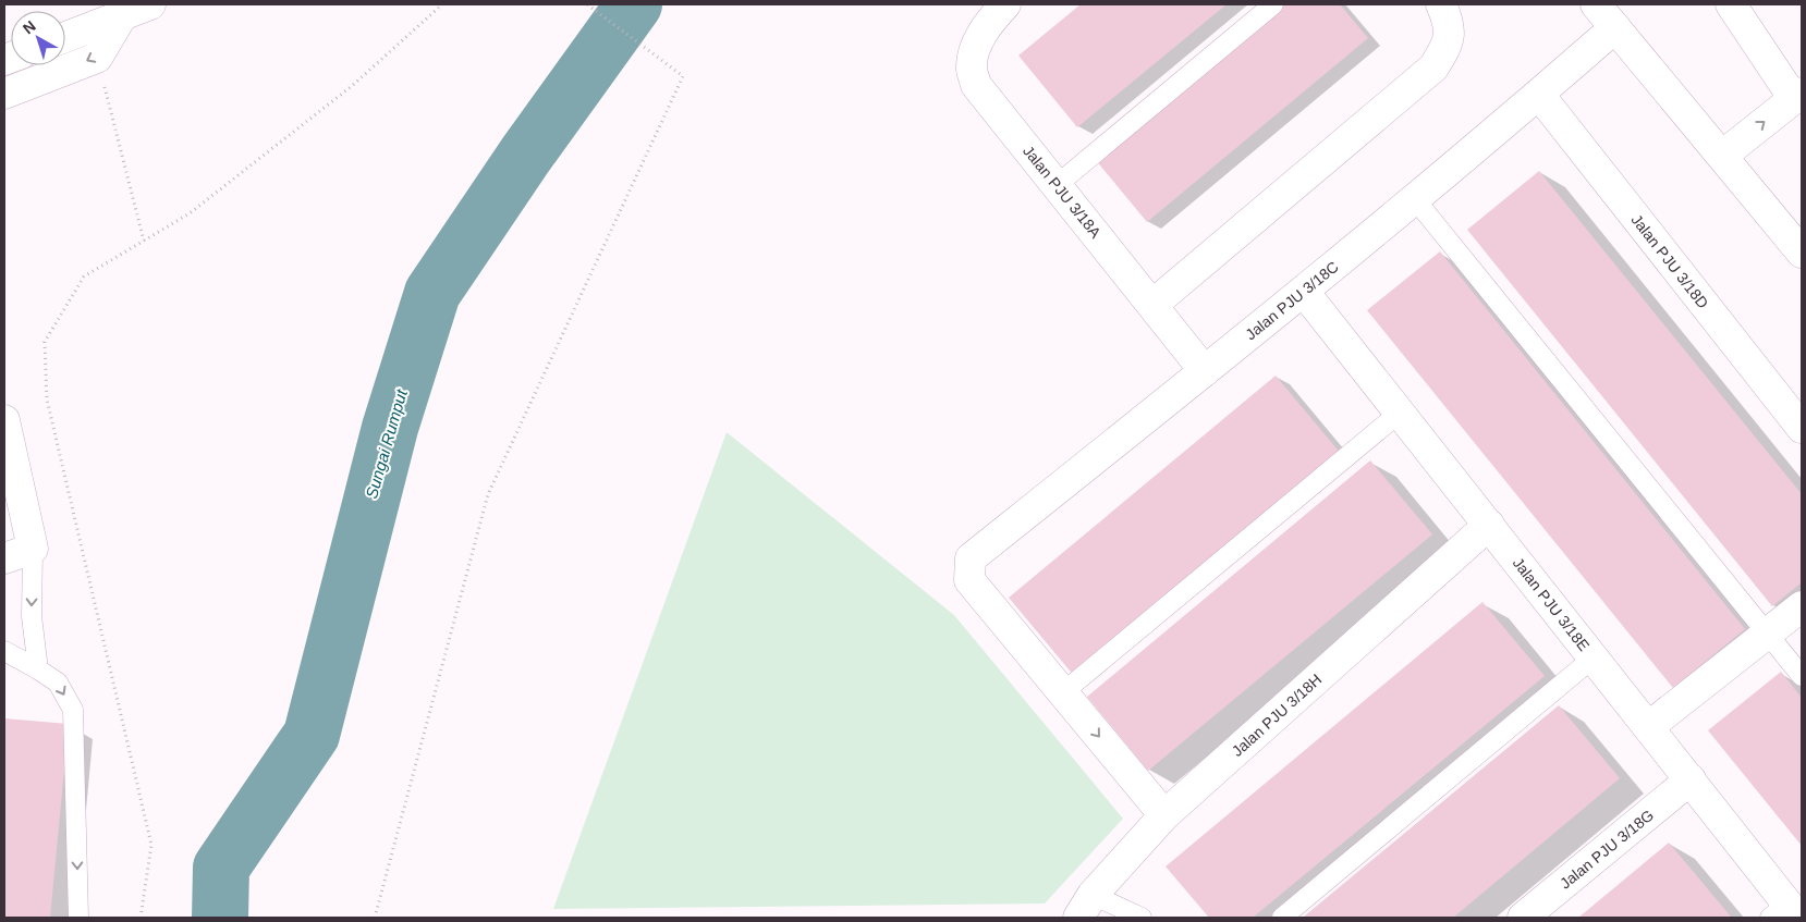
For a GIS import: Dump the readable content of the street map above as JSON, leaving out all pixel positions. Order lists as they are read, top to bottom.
{
  "streets": {
    "street": [
      "Jalan PJU 3/18A",
      "Jalan PJU 3/18D",
      "Jalan PJU 3/18C",
      "Jalan PJU 3/18E",
      "Jalan PJU 3/18H",
      "Jalan PJU 3/18G"
    ]
  },
  "crossings": [
    ["Jalan PJU 3/18A", "Jalan PJU 3/18C"],
    ["Jalan PJU 3/18D", "Jalan PJU 3/18C"],
    ["Jalan PJU 3/18C", "Jalan PJU 3/18E"],
    ["Jalan PJU 3/18E", "Jalan PJU 3/18H"],
    ["Jalan PJU 3/18E", "Jalan PJU 3/18G"]
  ],
  "water": ["Sungai Rumput"],
  "north": "top left"
}
